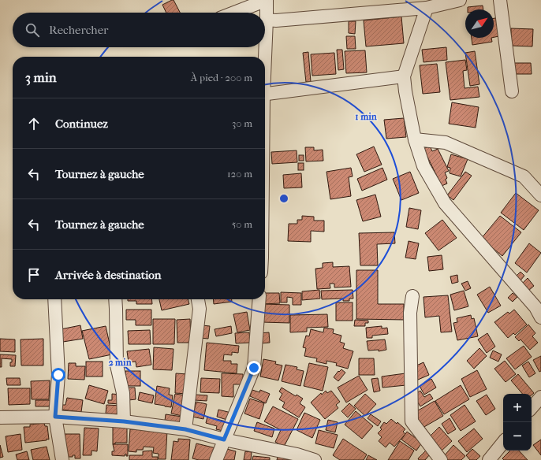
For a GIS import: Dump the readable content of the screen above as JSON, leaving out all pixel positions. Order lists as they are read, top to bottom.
{
  "north": "top right",
  "page": {
    "search": "Rechercher",
    "heading": ["3 min", "À pied · 200 m"],
    "list": [
      ["Continuez", "30 m"],
      ["Tournez à gauche", "120 m"],
      ["Tournez à gauche", "50 m"],
      "Arrivée à destination"
    ],
    "map_buttons": ["+", "−"]
  },
  "rings": ["1 min", "2 min"]
}
